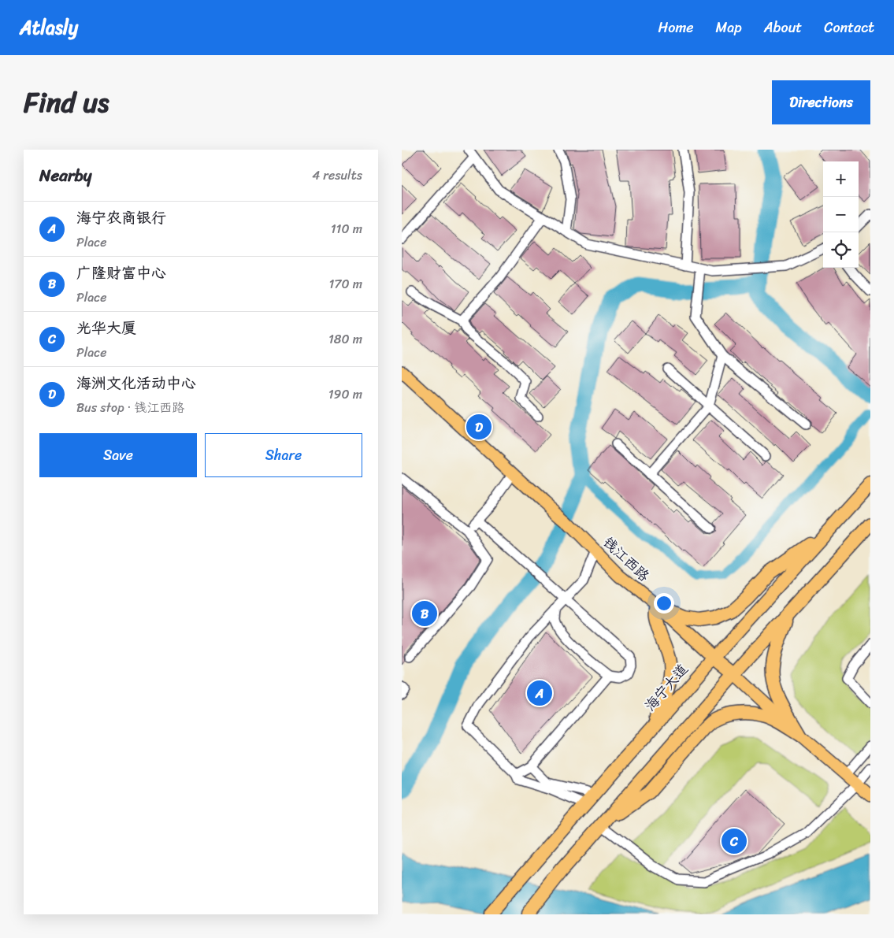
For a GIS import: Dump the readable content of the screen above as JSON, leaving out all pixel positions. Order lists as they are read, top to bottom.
{
  "streets": {
    "highway": ["海宁大道"],
    "main road": ["钱江西路"]
  },
  "crossings": [
    ["钱江西路", "海宁大道"]
  ],
  "page": {
    "header": "Atlasly",
    "nav": [
      "Home",
      "Map",
      "About",
      "Contact"
    ],
    "title": "Find us",
    "buttons": [
      "Directions",
      ["Save", "Share"]
    ],
    "heading": ["Nearby", "4 results"],
    "map_buttons": ["+", "−"],
    "list": [
      {
        "mark": "A",
        "name": "海宁农商银行",
        "note": "Place",
        "value": "110 m"
      },
      {
        "mark": "B",
        "name": "广隆财富中心",
        "note": "Place",
        "value": "170 m"
      },
      {
        "mark": "C",
        "name": "光华大厦",
        "note": "Place",
        "value": "180 m"
      },
      {
        "mark": "D",
        "name": "海洲文化活动中心",
        "note": "Bus stop · 钱江西路",
        "value": "190 m"
      }
    ],
    "pins": [
      "D",
      "B",
      "A",
      "C"
    ]
  }
}
